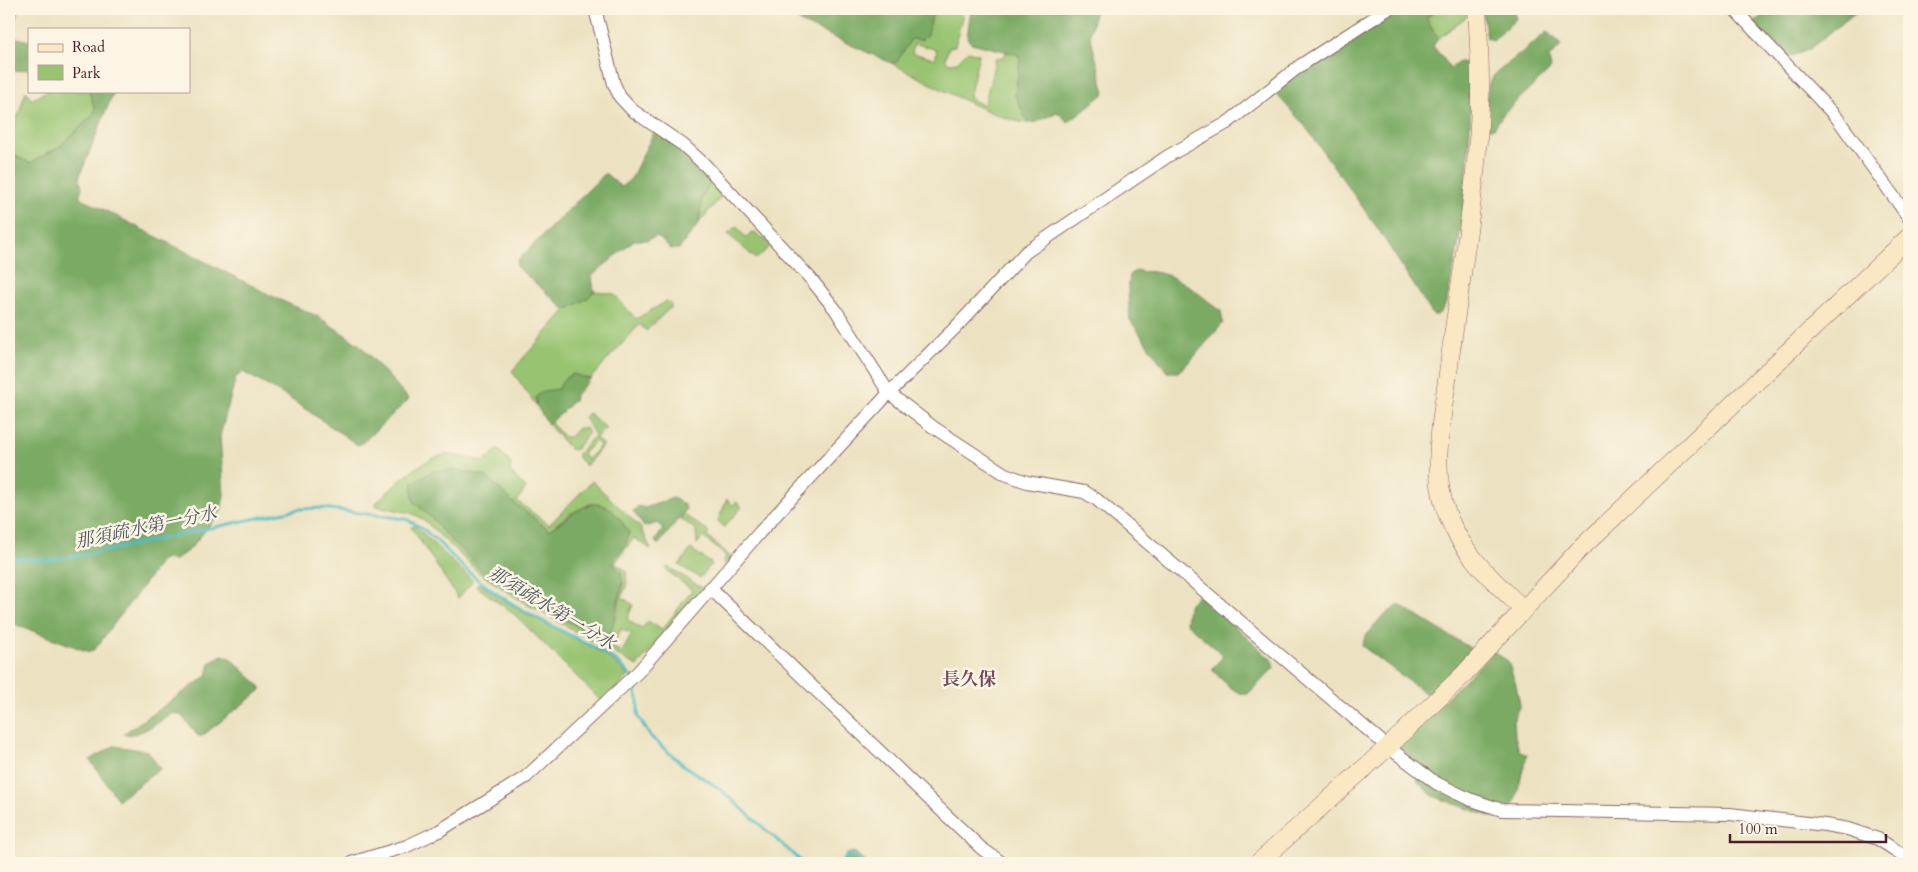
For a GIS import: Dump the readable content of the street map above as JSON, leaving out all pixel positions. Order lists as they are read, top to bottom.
{
  "districts": ["長久保"],
  "water": ["那須疏水第一分水"],
  "legend": ["Road", "Park"],
  "scale_bar": "100 m"
}
